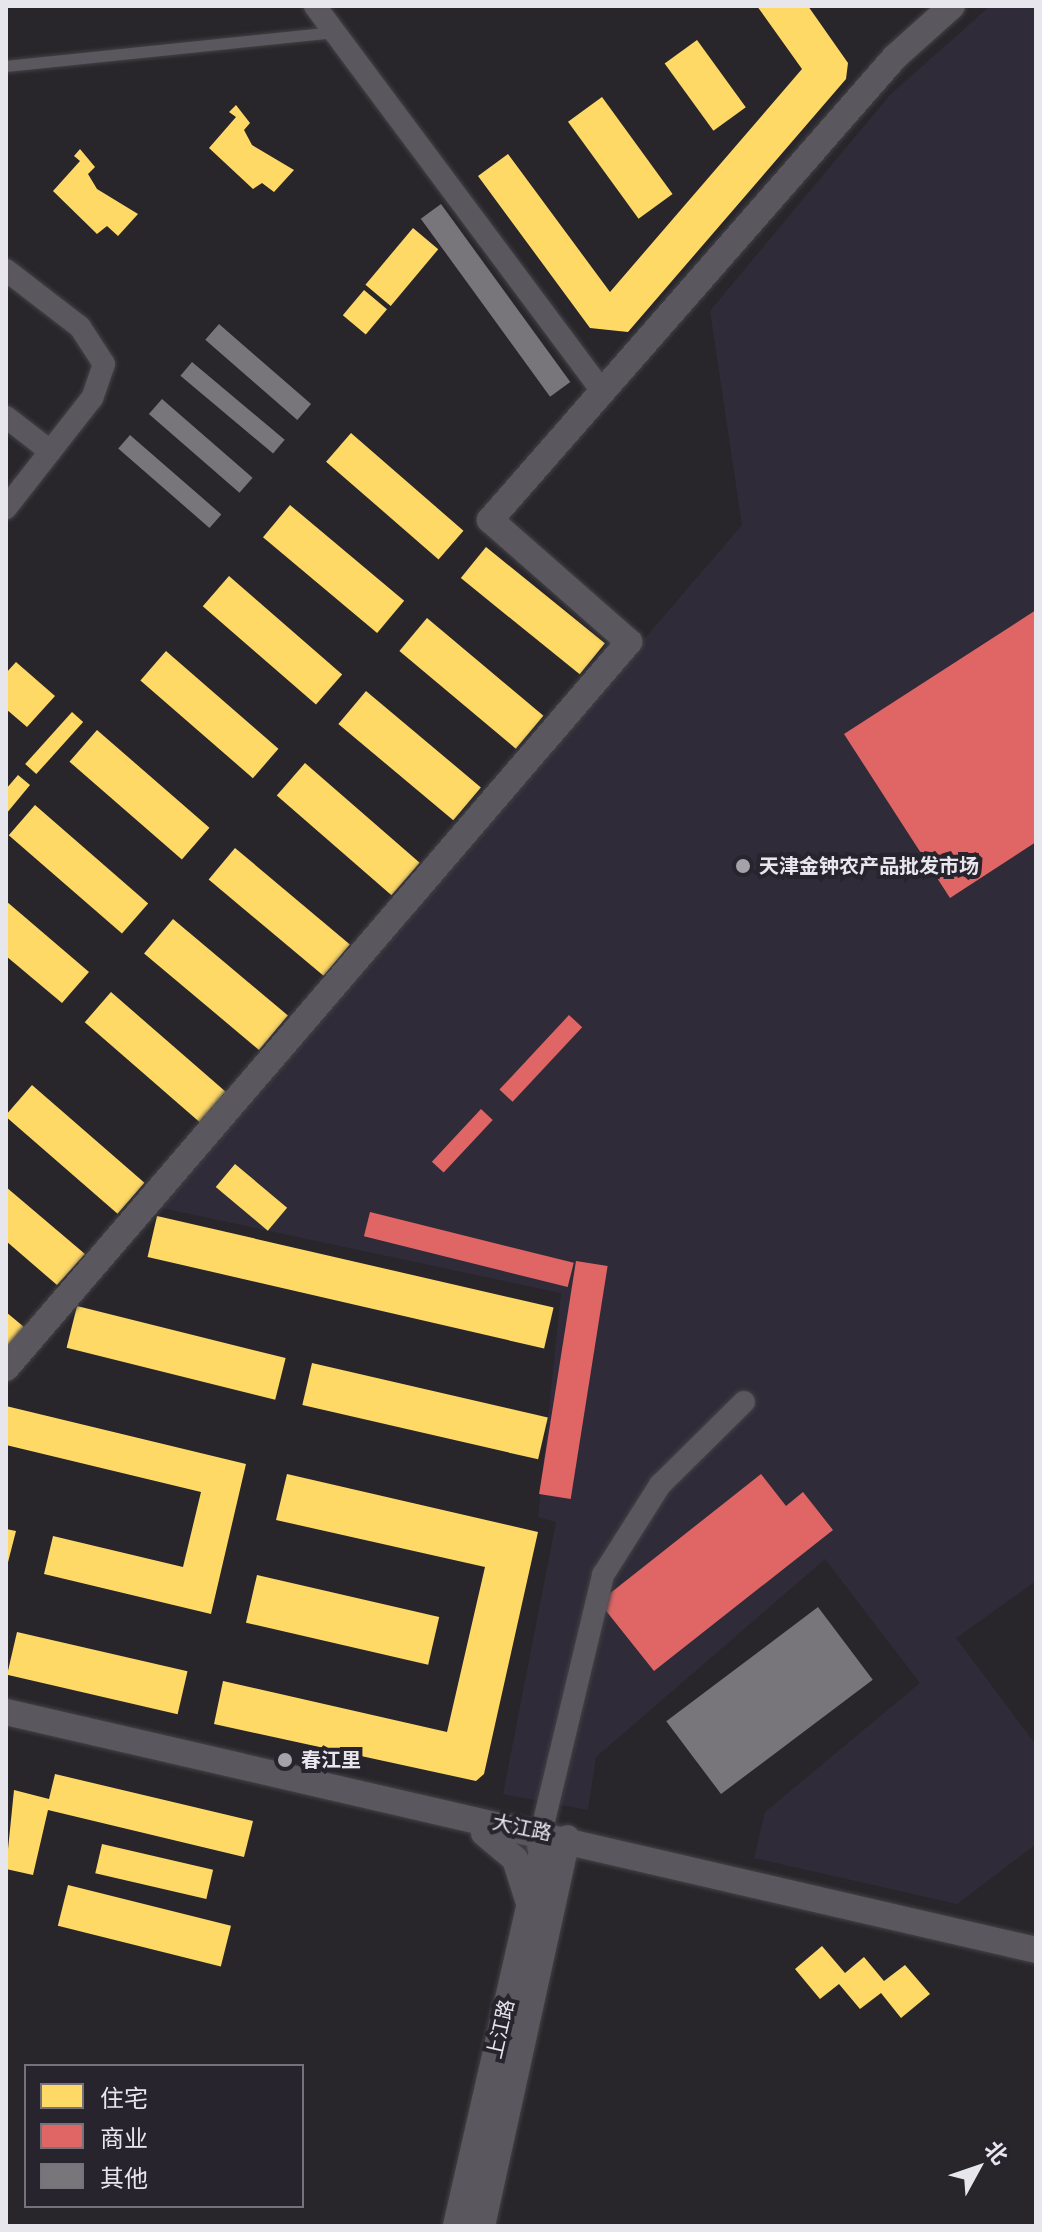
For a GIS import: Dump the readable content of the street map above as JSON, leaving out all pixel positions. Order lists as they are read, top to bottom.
{
  "streets": {
    "street": ["大江路", "上江路"]
  },
  "places": ["天津金钟农产品批发市场", "春江里"],
  "legend": ["住宅", "商业", "其他"],
  "north": "top right"
}
